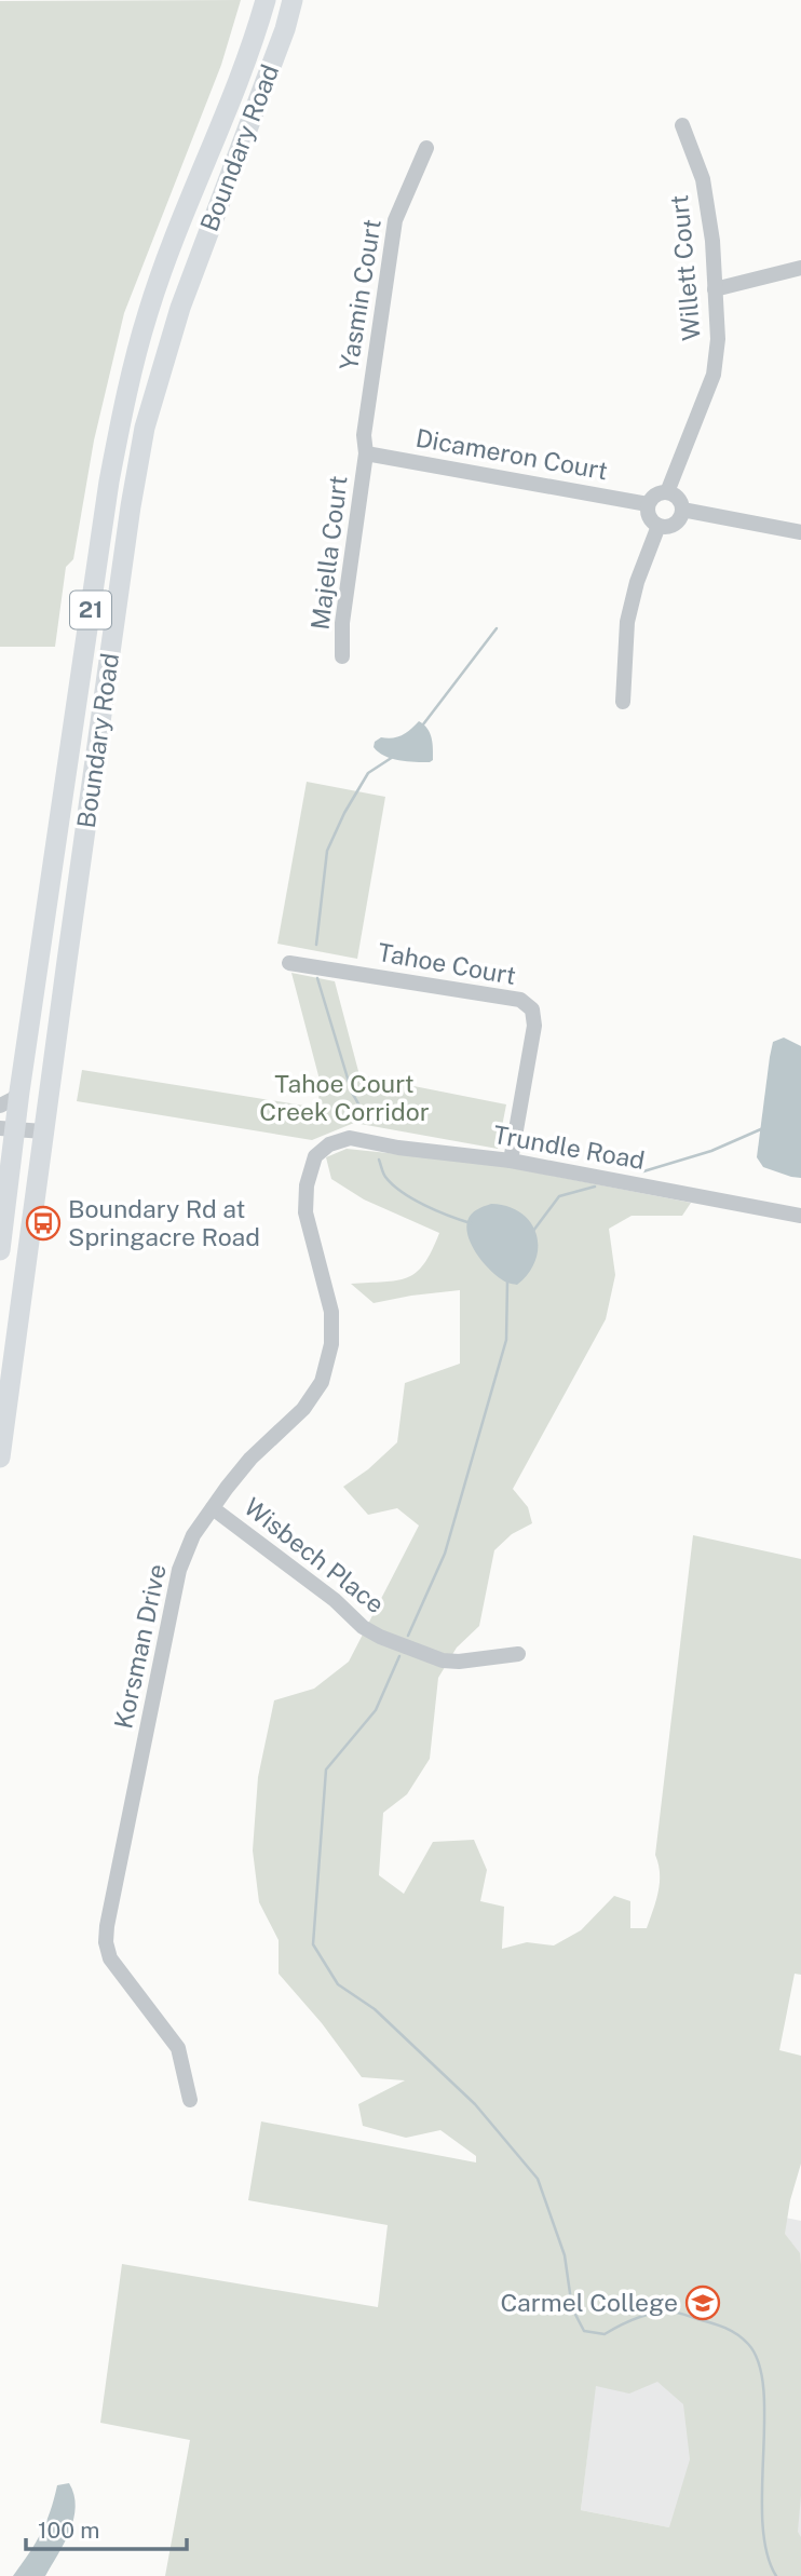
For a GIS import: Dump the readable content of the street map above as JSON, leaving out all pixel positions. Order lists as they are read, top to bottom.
{
  "streets": {
    "highway": ["Boundary Road", "21"],
    "street": [
      "Willett Court",
      "Yasmin Court",
      "Dicameron Court",
      "Majella Court",
      "Tahoe Court",
      "Trundle Road",
      "Wisbech Place",
      "Korsman Drive"
    ]
  },
  "crossings": [
    ["Willett Court", "Dicameron Court"],
    ["Yasmin Court", "Dicameron Court"],
    ["Yasmin Court", "Majella Court"],
    ["Dicameron Court", "Majella Court"],
    ["Tahoe Court", "Trundle Road"],
    ["Trundle Road", "Korsman Drive"],
    ["Wisbech Place", "Korsman Drive"]
  ],
  "parks": ["Tahoe Court Creek Corridor"],
  "places": {
    "bus stop": ["Boundary Rd at Springacre Road"],
    "school or university": ["Carmel College"]
  },
  "scale_bar": "100 m"
}
